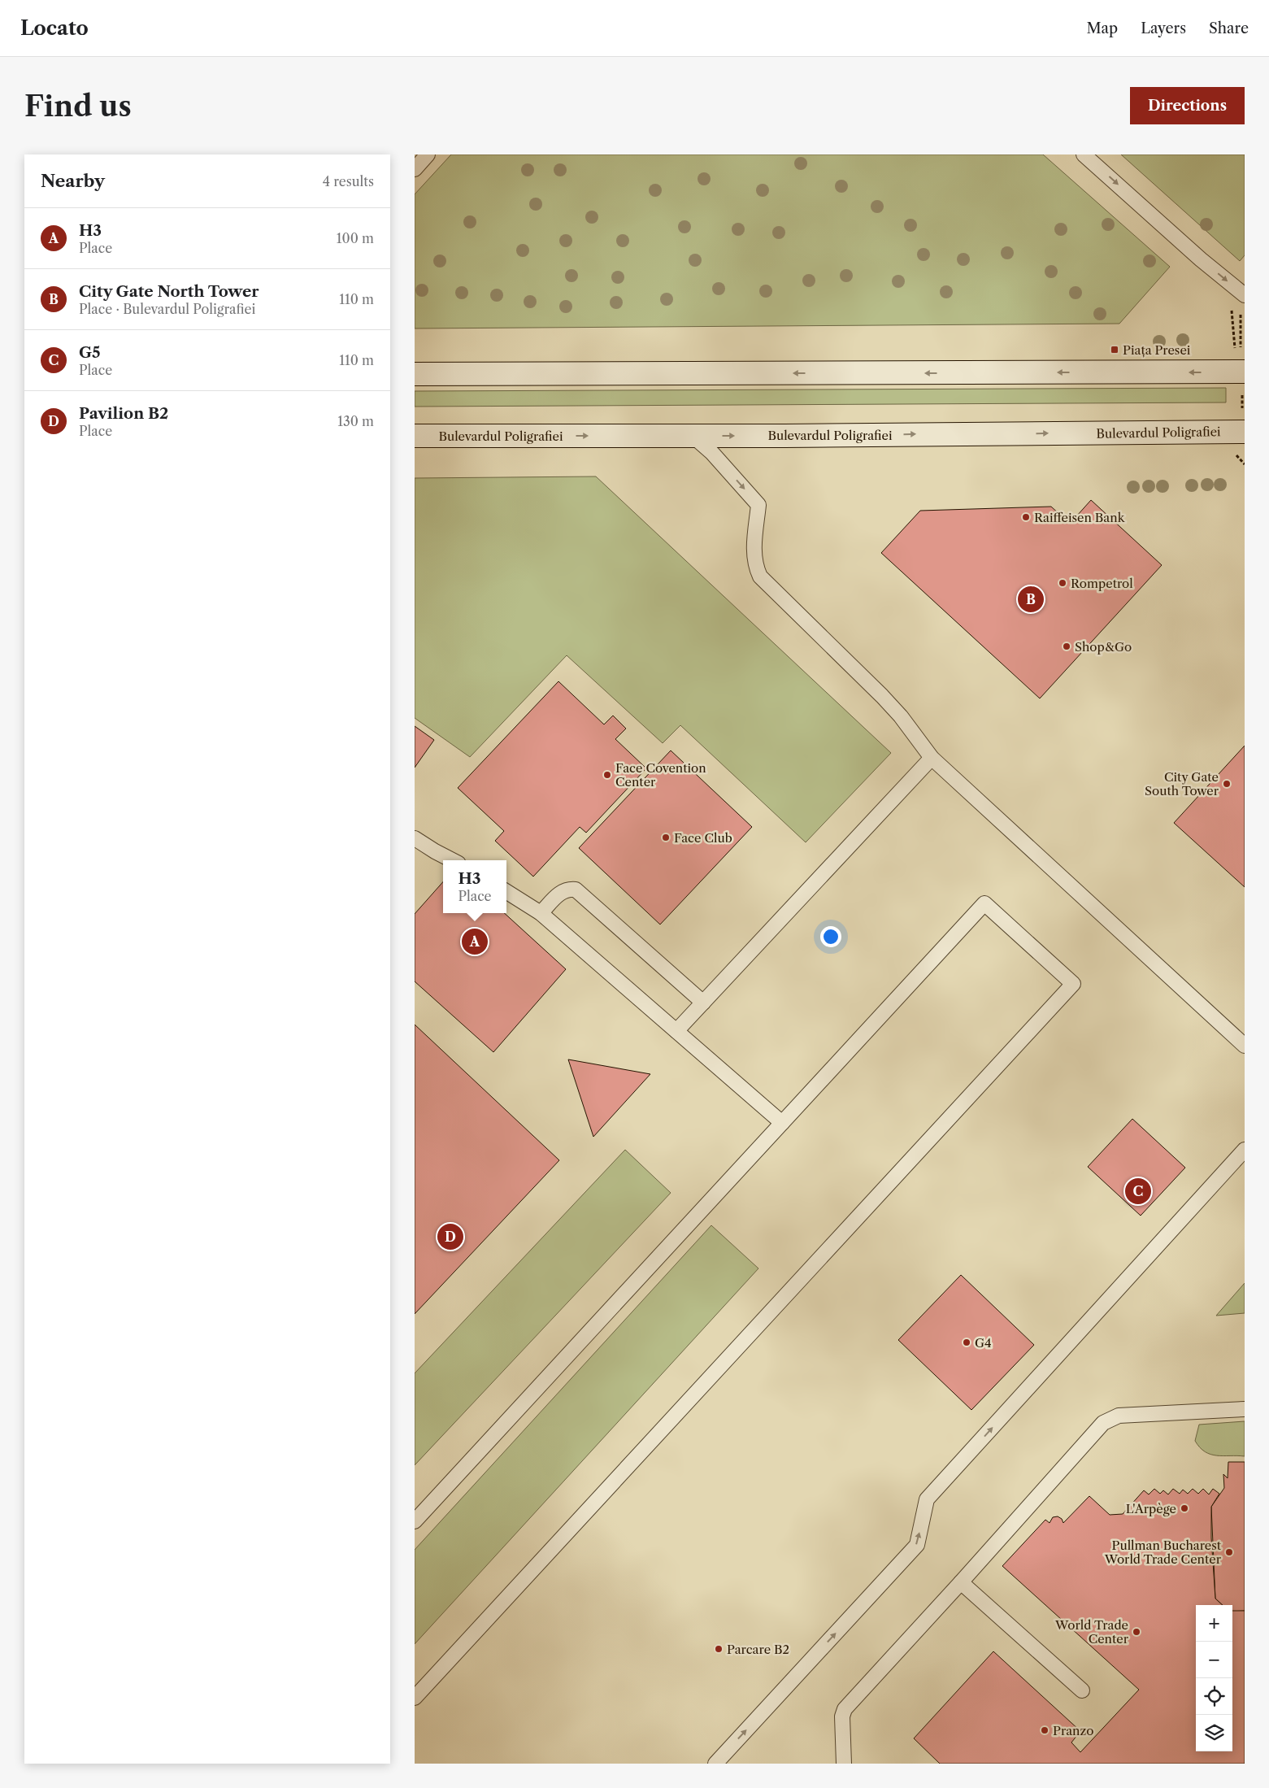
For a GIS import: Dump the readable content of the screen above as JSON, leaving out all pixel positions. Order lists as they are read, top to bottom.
{
  "streets": {
    "main road": ["Bulevardul Poligrafiei"]
  },
  "places": {
    "transit": ["Piața Presei"],
    "other": [
      "Raiffeisen Bank",
      "Rompetrol",
      "Shop&Go",
      "Face Covention Center",
      "City Gate South Tower",
      "Face Club",
      "G4",
      "L'Arpège",
      "Pullman Bucharest World Trade Center",
      "World Trade Center",
      "Parcare B2",
      "Pranzo"
    ]
  },
  "page": {
    "header": "Locato",
    "nav": ["Map", "Layers", "Share"],
    "buttons": "Directions",
    "title": "Find us",
    "heading": ["Nearby", "4 results"],
    "list": [
      {
        "mark": "A",
        "name": "H3",
        "note": "Place",
        "value": "100 m"
      },
      {
        "mark": "B",
        "name": "City Gate North Tower",
        "note": "Place · Bulevardul Poligrafiei",
        "value": "110 m"
      },
      {
        "mark": "C",
        "name": "G5",
        "note": "Place",
        "value": "110 m"
      },
      {
        "mark": "D",
        "name": "Pavilion B2",
        "note": "Place",
        "value": "130 m"
      }
    ],
    "pins": [
      "B",
      "A",
      "C",
      "D"
    ],
    "popup": ["H3", "Place"],
    "map_buttons": ["+", "−"]
  }
}
